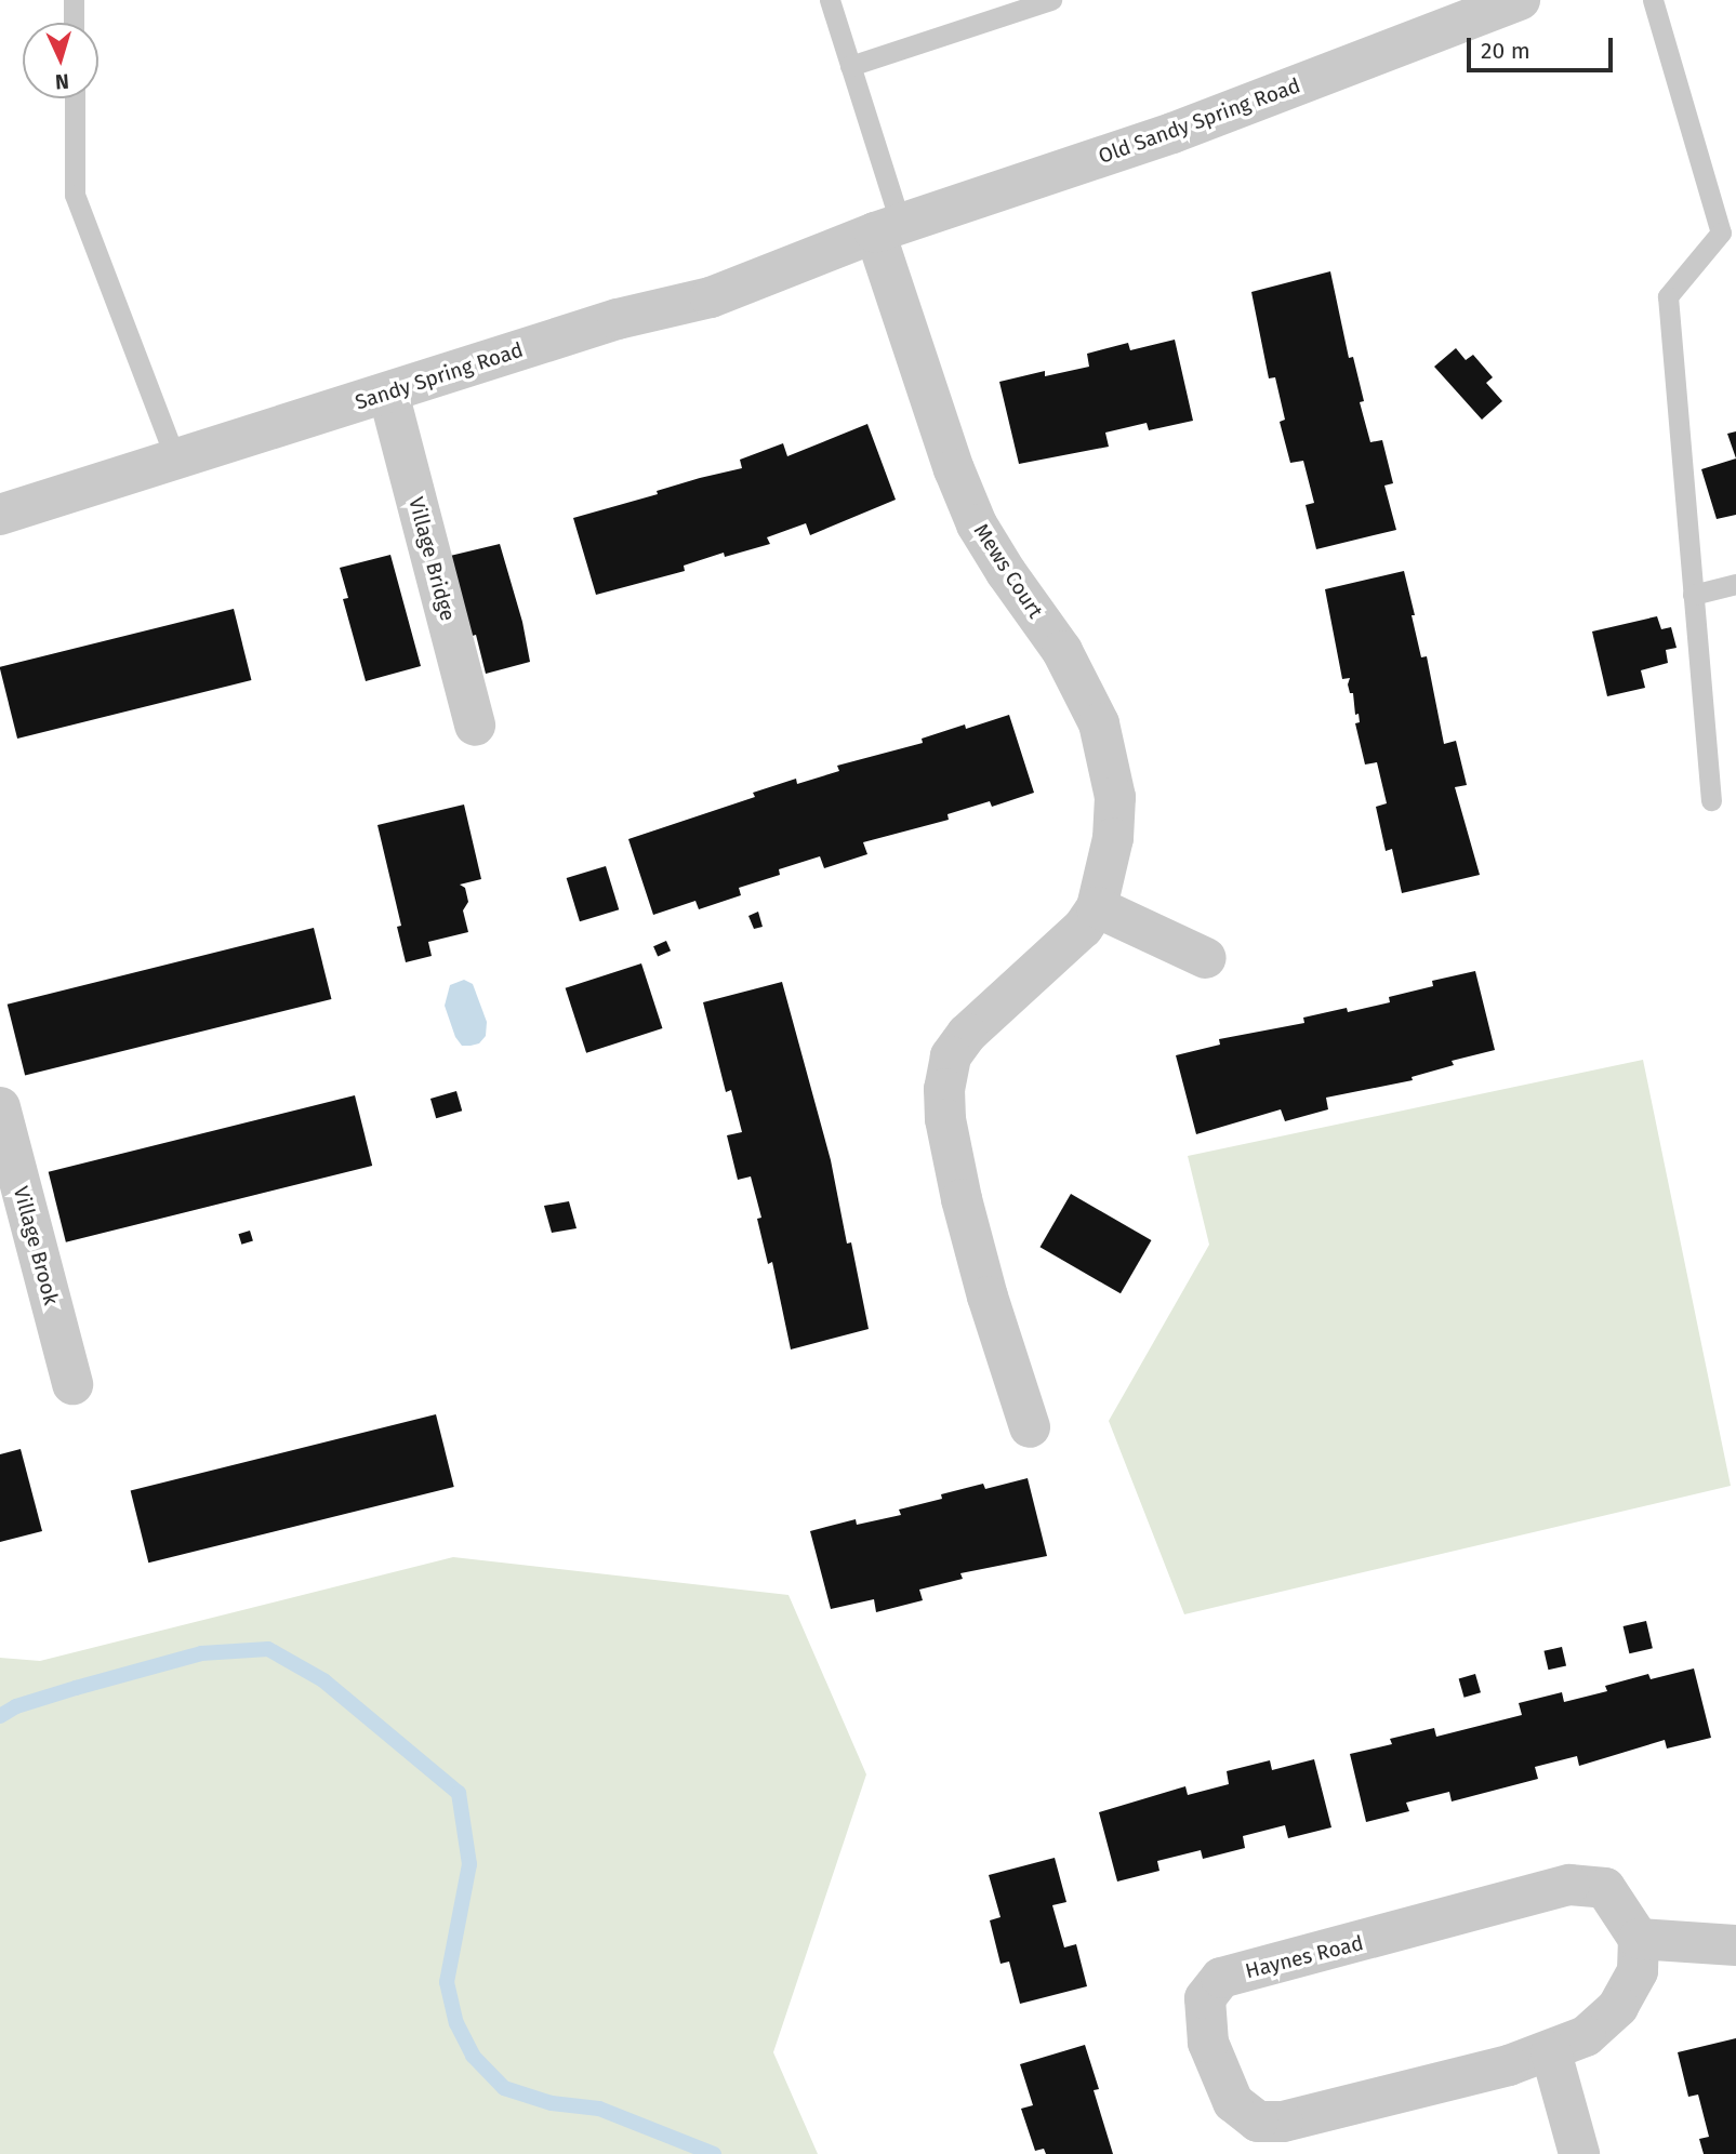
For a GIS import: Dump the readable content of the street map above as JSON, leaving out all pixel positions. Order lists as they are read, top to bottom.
{
  "streets": {
    "street": [
      "Old Sandy Spring Road",
      "Sandy Spring Road",
      "Village Bridge",
      "Mews Court",
      "Village Brook",
      "Haynes Road"
    ]
  },
  "crossings": [
    ["Old Sandy Spring Road", "Sandy Spring Road"],
    ["Old Sandy Spring Road", "Mews Court"],
    ["Sandy Spring Road", "Village Bridge"],
    ["Sandy Spring Road", "Mews Court"]
  ],
  "scale_bar": "20 m",
  "north": "bottom"
}
